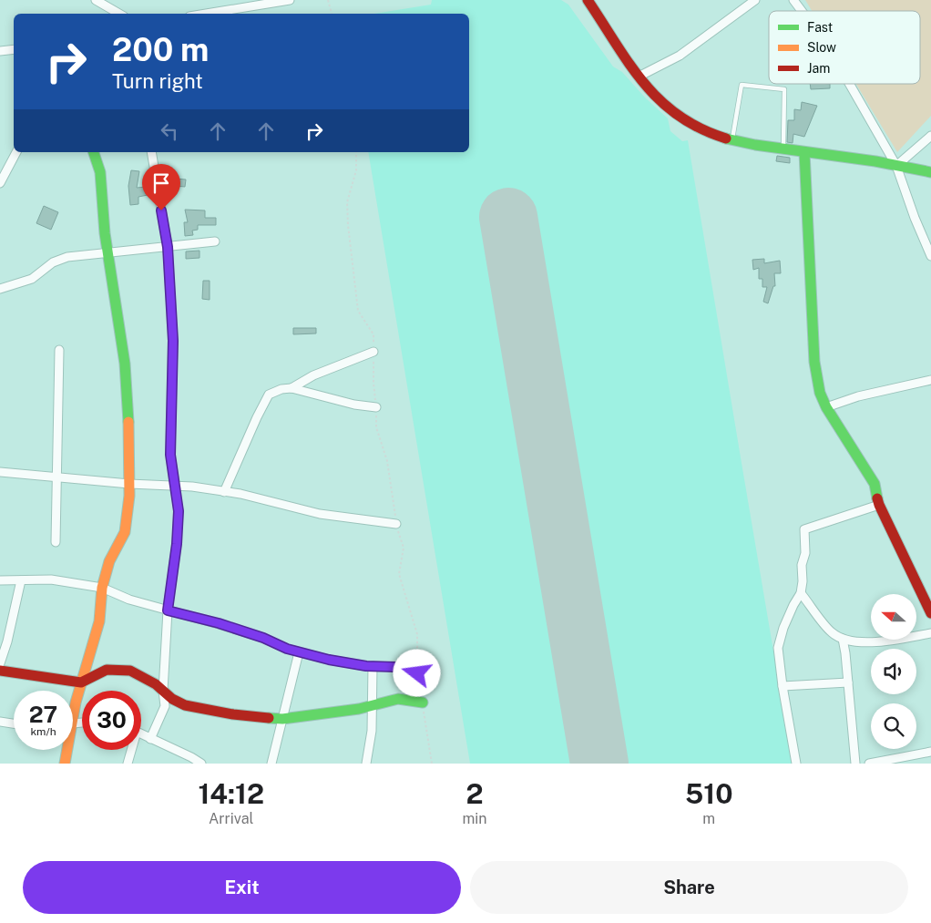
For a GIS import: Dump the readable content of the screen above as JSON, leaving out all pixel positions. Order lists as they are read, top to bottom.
{
  "legend": ["Fast", "Slow", "Jam"],
  "north": "left",
  "page": {
    "turn": ["200 m", "Turn right"],
    "speed": "27 km/h",
    "limit": "30",
    "eta": [
      "14:12",
      "Arrival",
      "2",
      "min",
      "510",
      "m"
    ],
    "buttons": ["Exit", "Share"]
  }
}
